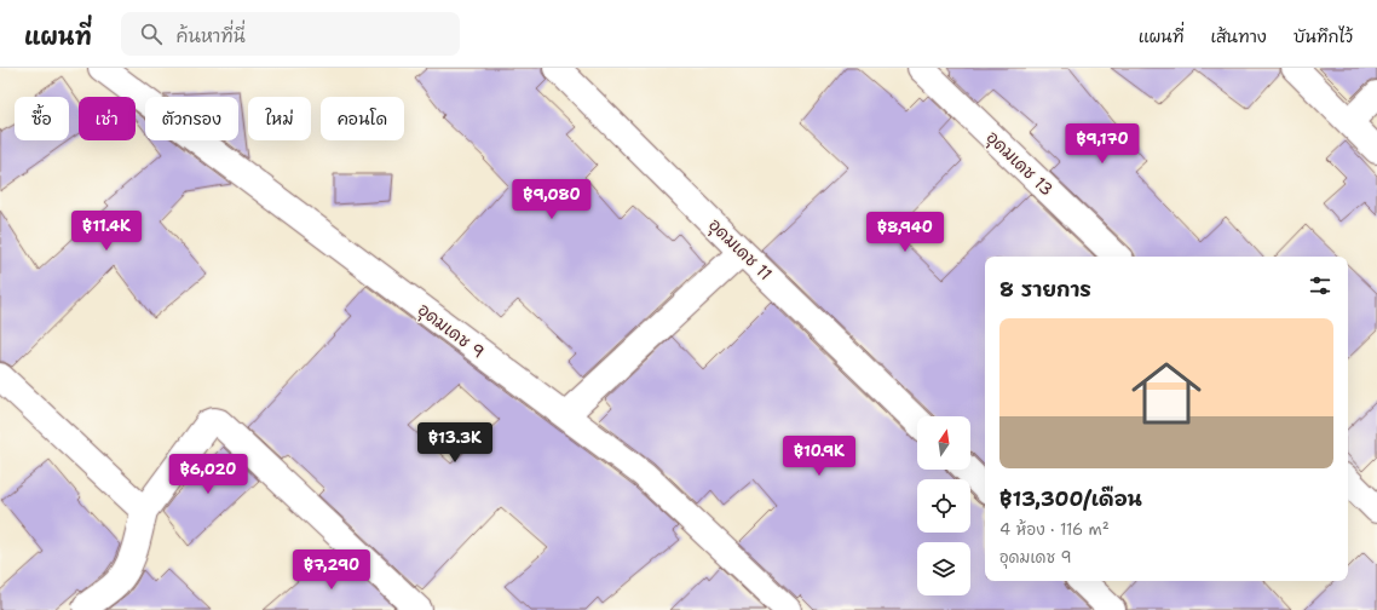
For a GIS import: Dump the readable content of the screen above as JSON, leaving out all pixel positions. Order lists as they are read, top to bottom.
{
  "streets": {
    "street": ["อุดมเดช 13", "อุดมเดช 11", "อุดมเดช 9"]
  },
  "north": "top",
  "page": {
    "header": "แผนที่",
    "search": "ค้นหาที่นี่",
    "nav": ["แผนที่", "เส้นทาง", "บันทึกไว้"],
    "chip": [
      "ซื้อ",
      "เช่า",
      "ตัวกรอง",
      "ใหม่",
      "คอนโด"
    ],
    "price": [
      "฿9,170",
      "฿9,080",
      "฿11.4K",
      "฿8,940",
      "฿13.3K",
      "฿10.9K",
      "฿6,020",
      "฿7,290"
    ],
    "heading": "8 รายการ",
    "list": [
      {
        "name": "฿13,300/เดือน",
        "note": "4 ห้อง · 116 m² · อุดมเดช 9"
      }
    ]
  }
}
